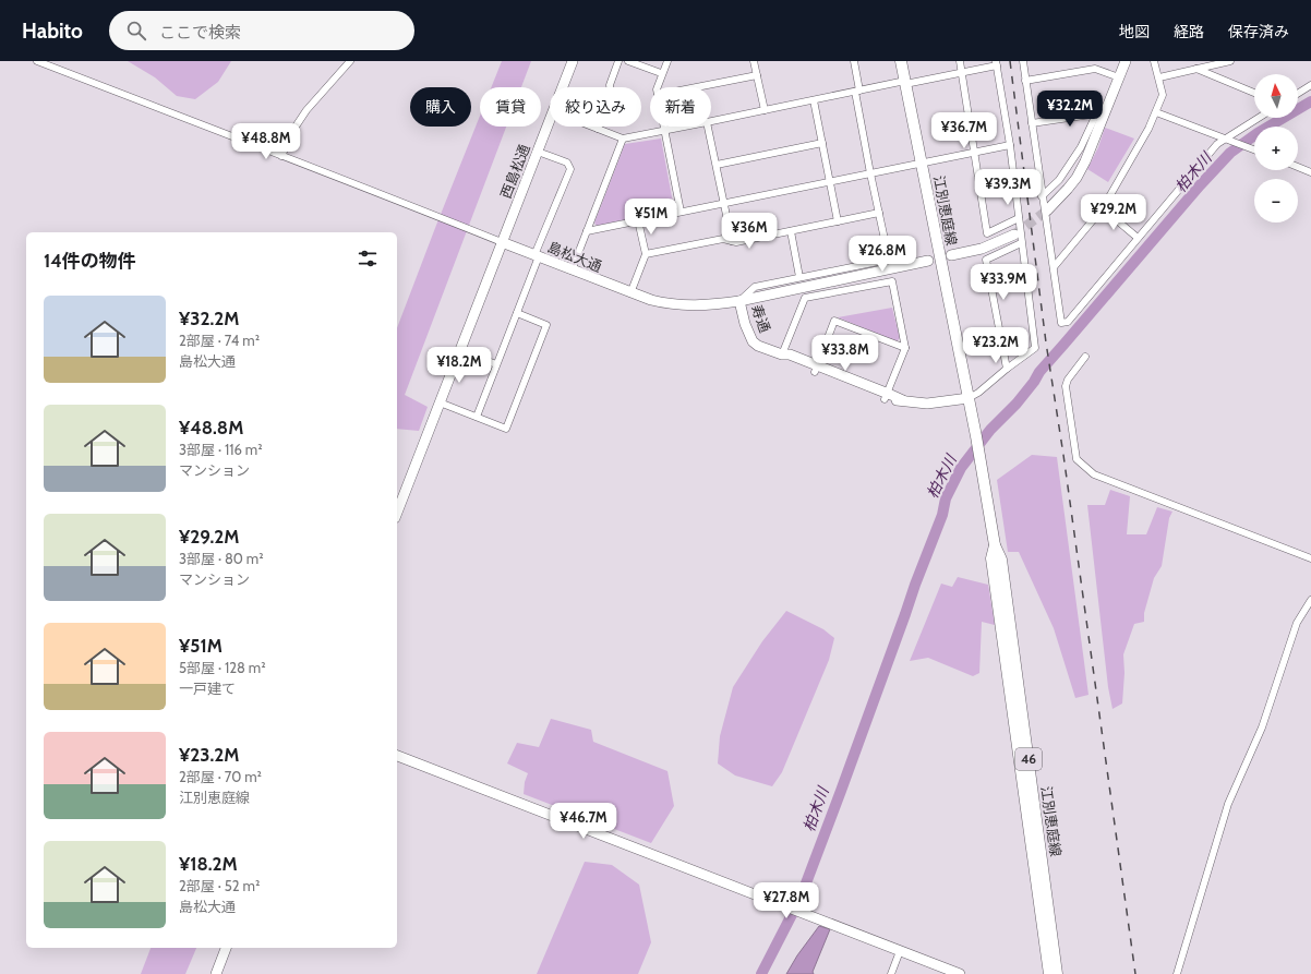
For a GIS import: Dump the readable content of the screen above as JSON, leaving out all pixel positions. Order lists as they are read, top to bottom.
{
  "streets": {
    "main road": ["江別恵庭線", "46"],
    "street": ["西島松通", "島松大通", "寿通"]
  },
  "crossings": [
    ["西島松通", "島松大通"],
    ["江別恵庭線", "寿通"],
    ["島松大通", "寿通"]
  ],
  "water": ["柏木川"],
  "north": "top",
  "page": {
    "header": "Habito",
    "search": "ここで検索",
    "nav": ["地図", "経路", "保存済み"],
    "map_buttons": ["+", "−"],
    "chip": [
      "購入",
      "賃貸",
      "絞り込み",
      "新着"
    ],
    "price": [
      "¥32.2M",
      "¥36.7M",
      "¥48.8M",
      "¥39.3M",
      "¥29.2M",
      "¥51M",
      "¥36M",
      "¥26.8M",
      "¥33.9M",
      "¥23.2M",
      "¥33.8M",
      "¥18.2M",
      "¥46.7M",
      "¥27.8M"
    ],
    "heading": "14件の物件",
    "list": [
      {
        "name": "¥32.2M",
        "note": "2部屋 · 74 m² · 島松大通"
      },
      {
        "name": "¥48.8M",
        "note": "3部屋 · 116 m² · マンション"
      },
      {
        "name": "¥29.2M",
        "note": "3部屋 · 80 m² · マンション"
      },
      {
        "name": "¥51M",
        "note": "5部屋 · 128 m² · 一戸建て"
      },
      {
        "name": "¥23.2M",
        "note": "2部屋 · 70 m² · 江別恵庭線"
      },
      {
        "name": "¥18.2M",
        "note": "2部屋 · 52 m² · 島松大通"
      }
    ]
  }
}
